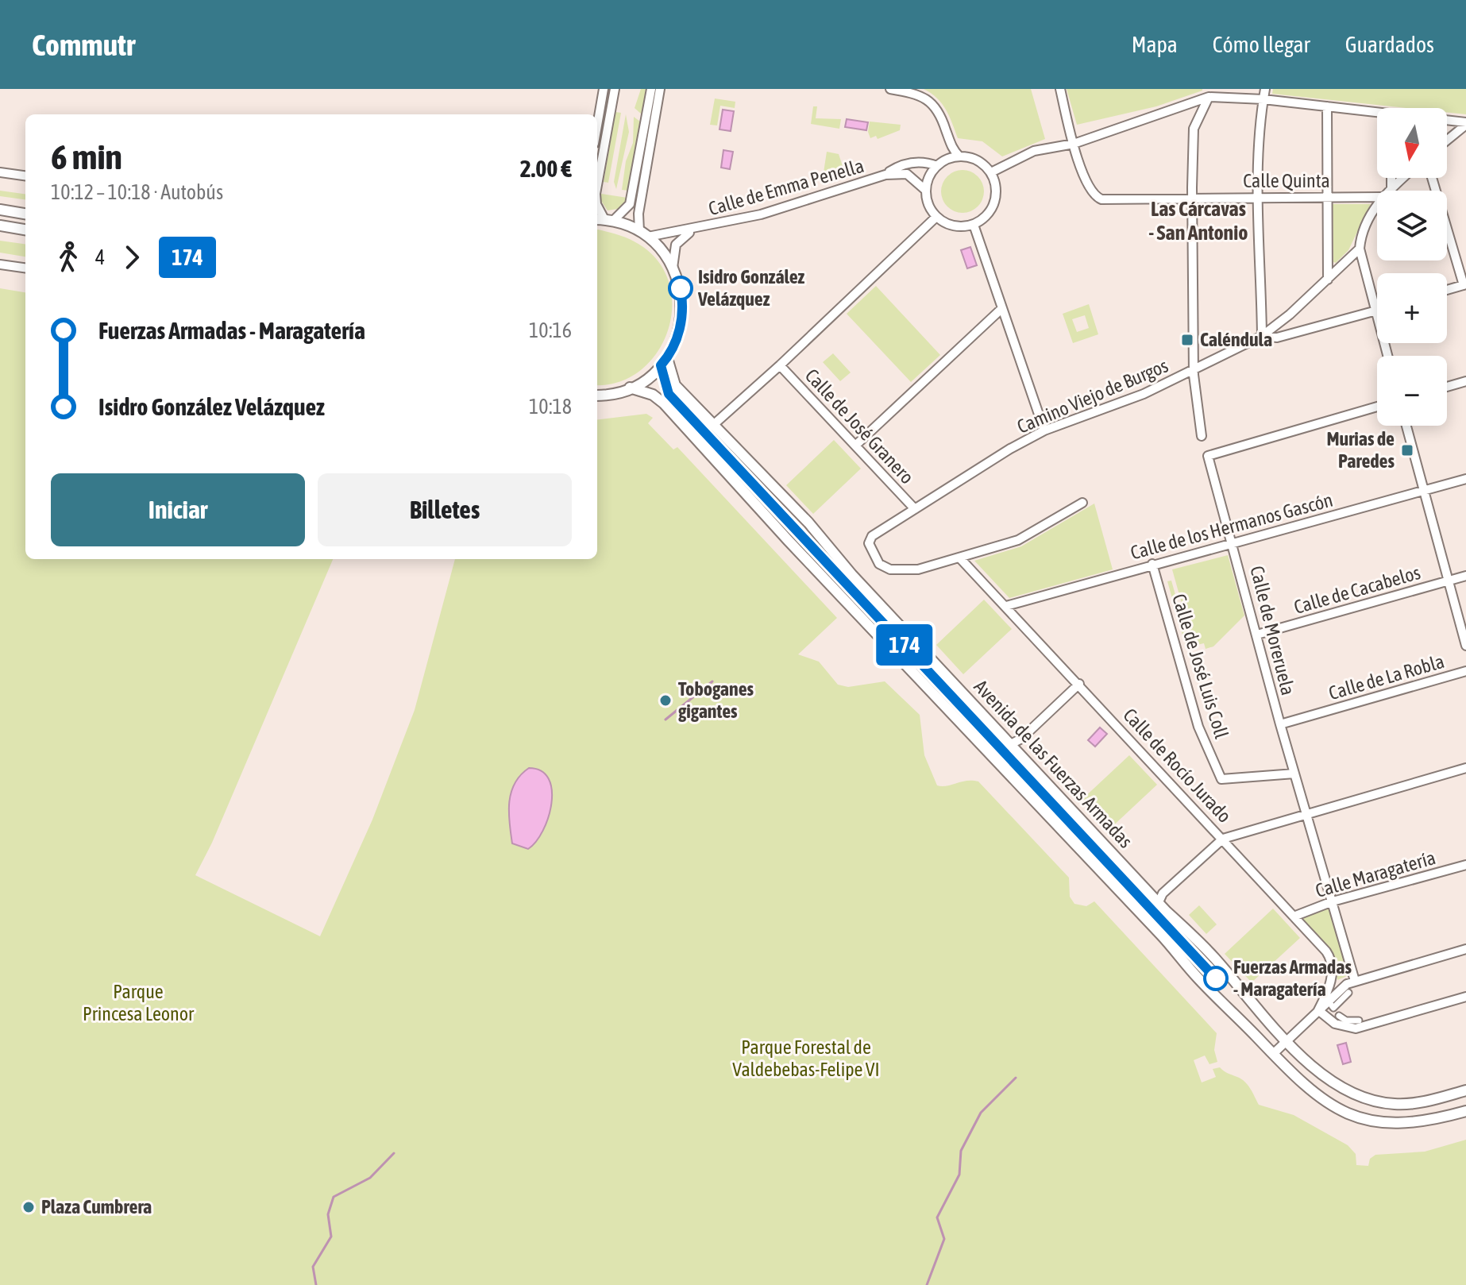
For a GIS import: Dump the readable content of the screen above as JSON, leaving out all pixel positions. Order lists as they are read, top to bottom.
{
  "streets": {
    "street": [
      "Calle Quinta",
      "Calle de Emma Penella",
      "Camino Viejo de Burgos",
      "Calle de José Granero",
      "Calle de los Hermanos Gascón",
      "Calle de Cacabelos",
      "Calle de Moreruela",
      "Calle de José Luis Coll",
      "Calle de La Robla",
      "Avenida de las Fuerzas Armadas",
      "Calle de Rocío Jurado",
      "Calle Maragatería"
    ]
  },
  "crossings": [
    ["Camino Viejo de Burgos", "Calle de José Granero"],
    ["Camino Viejo de Burgos", "Calle de Rocío Jurado"],
    ["Calle de los Hermanos Gascón", "Calle de Moreruela"],
    ["Calle de los Hermanos Gascón", "Calle de José Luis Coll"],
    ["Calle de los Hermanos Gascón", "Calle de Rocío Jurado"],
    ["Calle de Cacabelos", "Calle de Moreruela"],
    ["Calle de Moreruela", "Calle de José Luis Coll"],
    ["Calle de Moreruela", "Calle de La Robla"],
    ["Calle de Moreruela", "Calle Maragatería"],
    ["Calle de Rocío Jurado", "Calle Maragatería"]
  ],
  "districts": ["Las Cárcavas - San Antonio"],
  "parks": ["Parque Princesa Leonor", "Parque Forestal de Valdebebas-Felipe VI"],
  "places": {
    "other": [
      "Isidro González Velázquez",
      "Toboganes gigantes",
      "Fuerzas Armadas - Maragatería",
      "Plaza Cumbrera"
    ],
    "transit": ["Caléndula", "Murias de Paredes"]
  },
  "lines": ["bus line 174"],
  "north": "bottom",
  "page": {
    "header": "Commutr",
    "nav": ["Mapa", "Cómo llegar", "Guardados"],
    "on_map": "174",
    "map_buttons": ["+", "−"],
    "heading": ["6 min", "10:12 – 10:18 · Autobús", "2.00 €"],
    "legs": ["4", "174"],
    "list": [
      {
        "name": "Fuerzas Armadas - Maragatería",
        "value": "10:16"
      },
      {
        "name": "Isidro González Velázquez",
        "value": "10:18"
      }
    ],
    "buttons": ["Iniciar", "Billetes"]
  }
}
